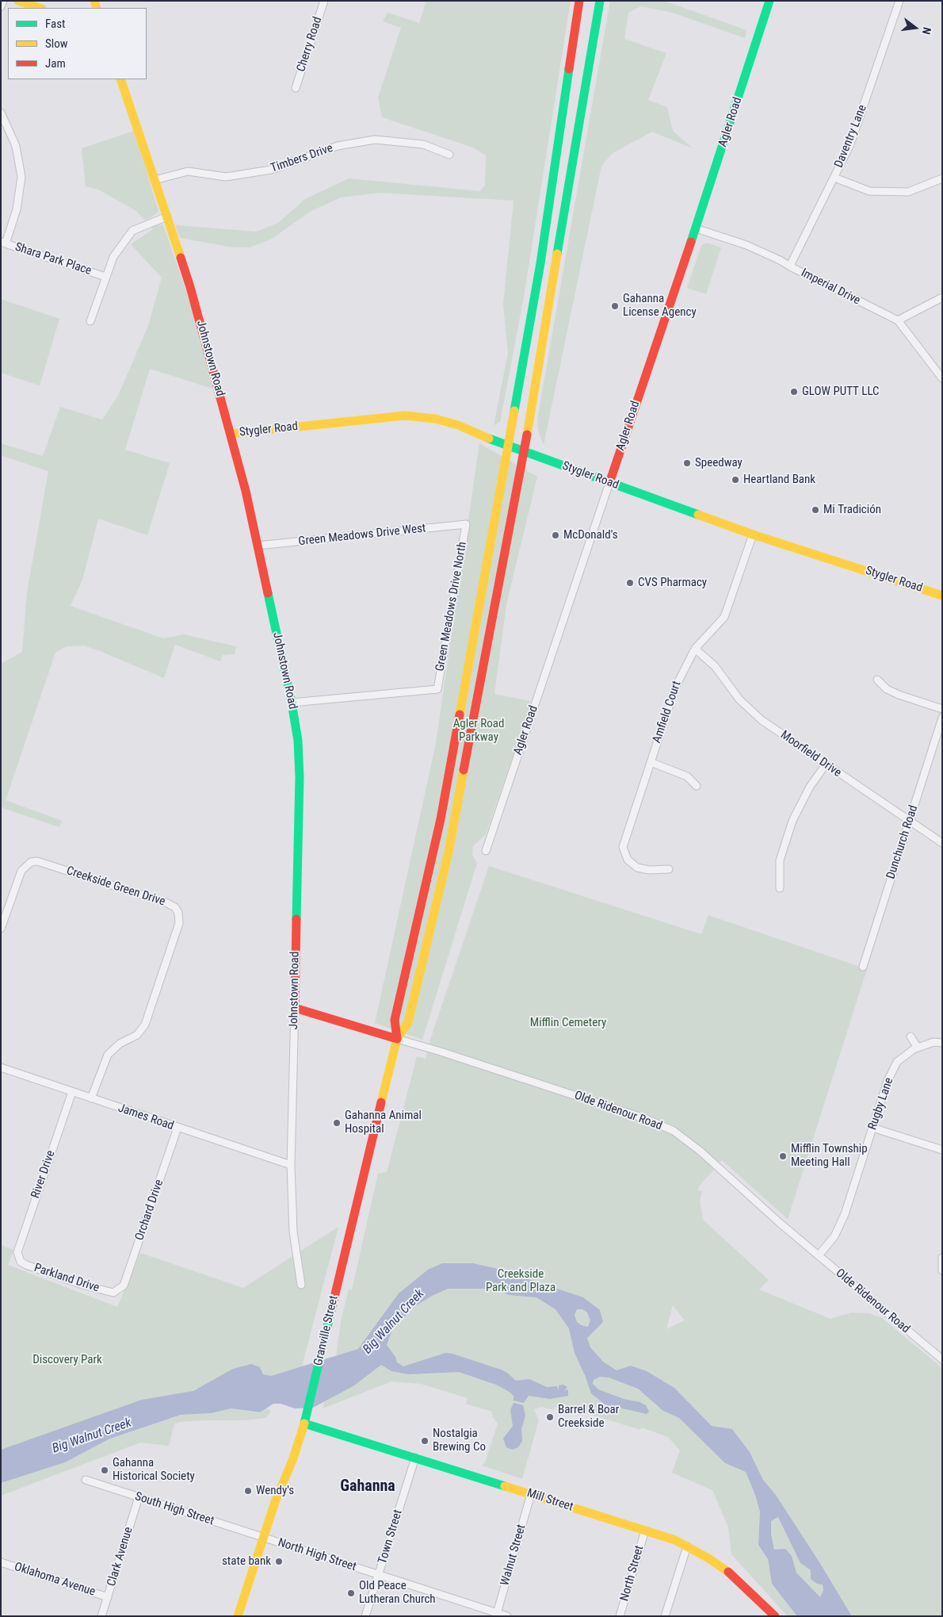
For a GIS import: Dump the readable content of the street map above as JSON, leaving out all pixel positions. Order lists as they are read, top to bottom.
{
  "streets": {
    "main road": [
      "Agler Road",
      "Johnstown Road",
      "Stygler Road",
      "Olde Ridenour Road",
      "Granville Street",
      "Mill Street"
    ],
    "street": [
      "Cherry Road",
      "Daventry Lane",
      "Timbers Drive",
      "Shara Park Place",
      "Imperial Drive",
      "Green Meadows Drive West",
      "Green Meadows Drive North",
      "Amfield Court",
      "Moorfield Drive",
      "Dunchurch Road",
      "Creekside Green Drive",
      "Rugby Lane",
      "James Road",
      "River Drive",
      "Orchard Drive",
      "Parkland Drive",
      "South High Street",
      "Town Street",
      "North High Street",
      "Walnut Street",
      "Clark Avenue",
      "North Street",
      "Oklahoma Avenue"
    ]
  },
  "crossings": [
    ["Agler Road", "Imperial Drive"],
    ["Agler Road", "Stygler Road"],
    ["Daventry Lane", "Imperial Drive"],
    ["Timbers Drive", "Johnstown Road"],
    ["Johnstown Road", "Stygler Road"],
    ["Johnstown Road", "Green Meadows Drive West"],
    ["Johnstown Road", "Green Meadows Drive North"],
    ["Johnstown Road", "Olde Ridenour Road"],
    ["Johnstown Road", "James Road"],
    ["Stygler Road", "Amfield Court"],
    ["Green Meadows Drive West", "Green Meadows Drive North"],
    ["Amfield Court", "Moorfield Drive"],
    ["Moorfield Drive", "Dunchurch Road"],
    ["Creekside Green Drive", "James Road"],
    ["Rugby Lane", "Olde Ridenour Road"],
    ["Olde Ridenour Road", "Granville Street"],
    ["James Road", "River Drive"],
    ["James Road", "Orchard Drive"],
    ["River Drive", "Parkland Drive"],
    ["Orchard Drive", "Parkland Drive"],
    ["Granville Street", "Mill Street"],
    ["Granville Street", "South High Street"],
    ["Granville Street", "North High Street"],
    ["Mill Street", "Town Street"],
    ["Mill Street", "Walnut Street"],
    ["Mill Street", "North Street"],
    ["South High Street", "North High Street"],
    ["South High Street", "Clark Avenue"],
    ["Town Street", "North High Street"],
    ["North High Street", "Walnut Street"],
    ["Clark Avenue", "Oklahoma Avenue"]
  ],
  "districts": ["Gahanna"],
  "water": ["Big Walnut Creek"],
  "parks": [
    "Agler Road Parkway",
    "Mifflin Cemetery",
    "Creekside Park and Plaza",
    "Discovery Park"
  ],
  "places": [
    "Gahanna License Agency",
    "GLOW PUTT LLC",
    "Speedway",
    "Heartland Bank",
    "Mi Tradición",
    "McDonald's",
    "CVS Pharmacy",
    "Gahanna Animal Hospital",
    "Mifflin Township Meeting Hall",
    "Barrel & Boar Creekside",
    "Nostalgia Brewing Co",
    "Gahanna Historical Society",
    "Wendy's",
    "state bank",
    "Old Peace Lutheran Church"
  ],
  "legend": ["Fast", "Slow", "Jam"],
  "north": "right"
}
